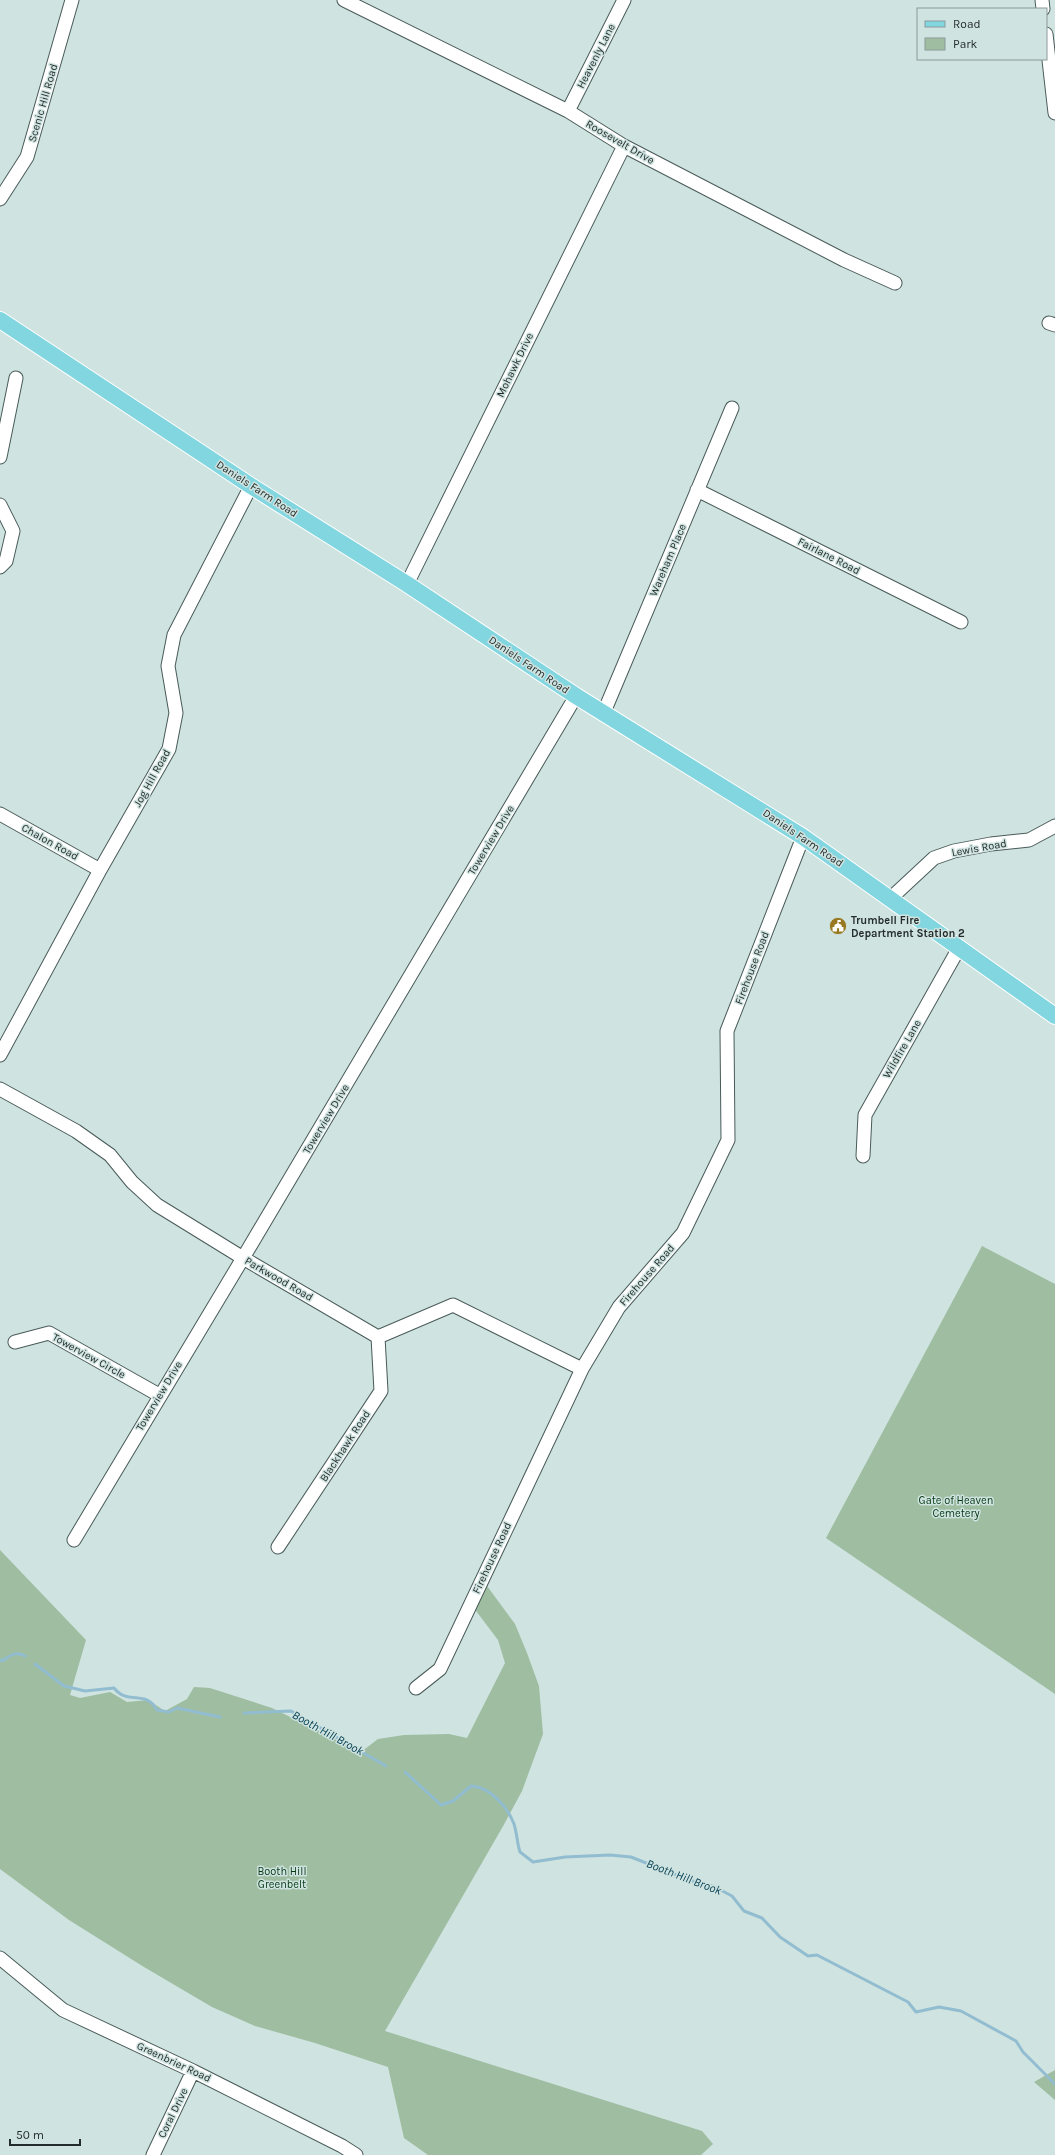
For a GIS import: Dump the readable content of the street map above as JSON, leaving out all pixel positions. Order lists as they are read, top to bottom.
{
  "streets": {
    "main road": ["Daniels Farm Road"],
    "street": [
      "Heavenly Lane",
      "Scenic Hill Road",
      "Roosevelt Drive",
      "Mohawk Drive",
      "Fairlane Road",
      "Wareham Place",
      "Jog Hill Road",
      "Towerview Drive",
      "Chalon Road",
      "Lewis Road",
      "Firehouse Road",
      "Wildfire Lane",
      "Parkwood Road",
      "Towerview Circle",
      "Blackhawk Road",
      "Greenbrier Road",
      "Coral Drive"
    ]
  },
  "crossings": [
    ["Heavenly Lane", "Roosevelt Drive"],
    ["Roosevelt Drive", "Mohawk Drive"],
    ["Mohawk Drive", "Daniels Farm Road"],
    ["Daniels Farm Road", "Wareham Place"],
    ["Daniels Farm Road", "Jog Hill Road"],
    ["Daniels Farm Road", "Towerview Drive"],
    ["Daniels Farm Road", "Lewis Road"],
    ["Daniels Farm Road", "Firehouse Road"],
    ["Daniels Farm Road", "Wildfire Lane"],
    ["Fairlane Road", "Wareham Place"],
    ["Jog Hill Road", "Chalon Road"],
    ["Towerview Drive", "Parkwood Road"],
    ["Towerview Drive", "Towerview Circle"],
    ["Parkwood Road", "Blackhawk Road"],
    ["Greenbrier Road", "Coral Drive"]
  ],
  "water": ["Booth Hill Brook"],
  "parks": ["Gate of Heaven Cemetery", "Booth Hill Greenbelt"],
  "places": {
    "public building": ["Trumbell Fire Department Station 2"]
  },
  "legend": ["Road", "Park"],
  "scale_bar": "50 m"
}
